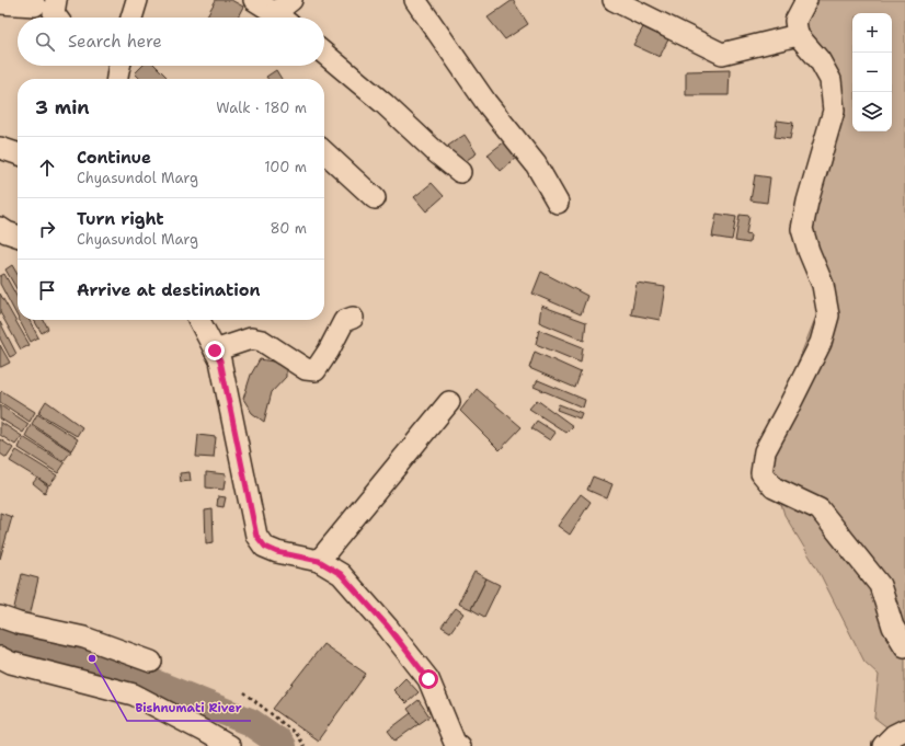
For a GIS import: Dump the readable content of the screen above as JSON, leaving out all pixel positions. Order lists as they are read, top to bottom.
{
  "places": ["Bishnumati River"],
  "page": {
    "map_buttons": ["+", "−"],
    "search": "Search here",
    "heading": ["3 min", "Walk · 180 m"],
    "list": [
      ["Continue", "Chyasundol Marg", "100 m"],
      ["Turn right", "Chyasundol Marg", "80 m"],
      "Arrive at destination"
    ]
  }
}
